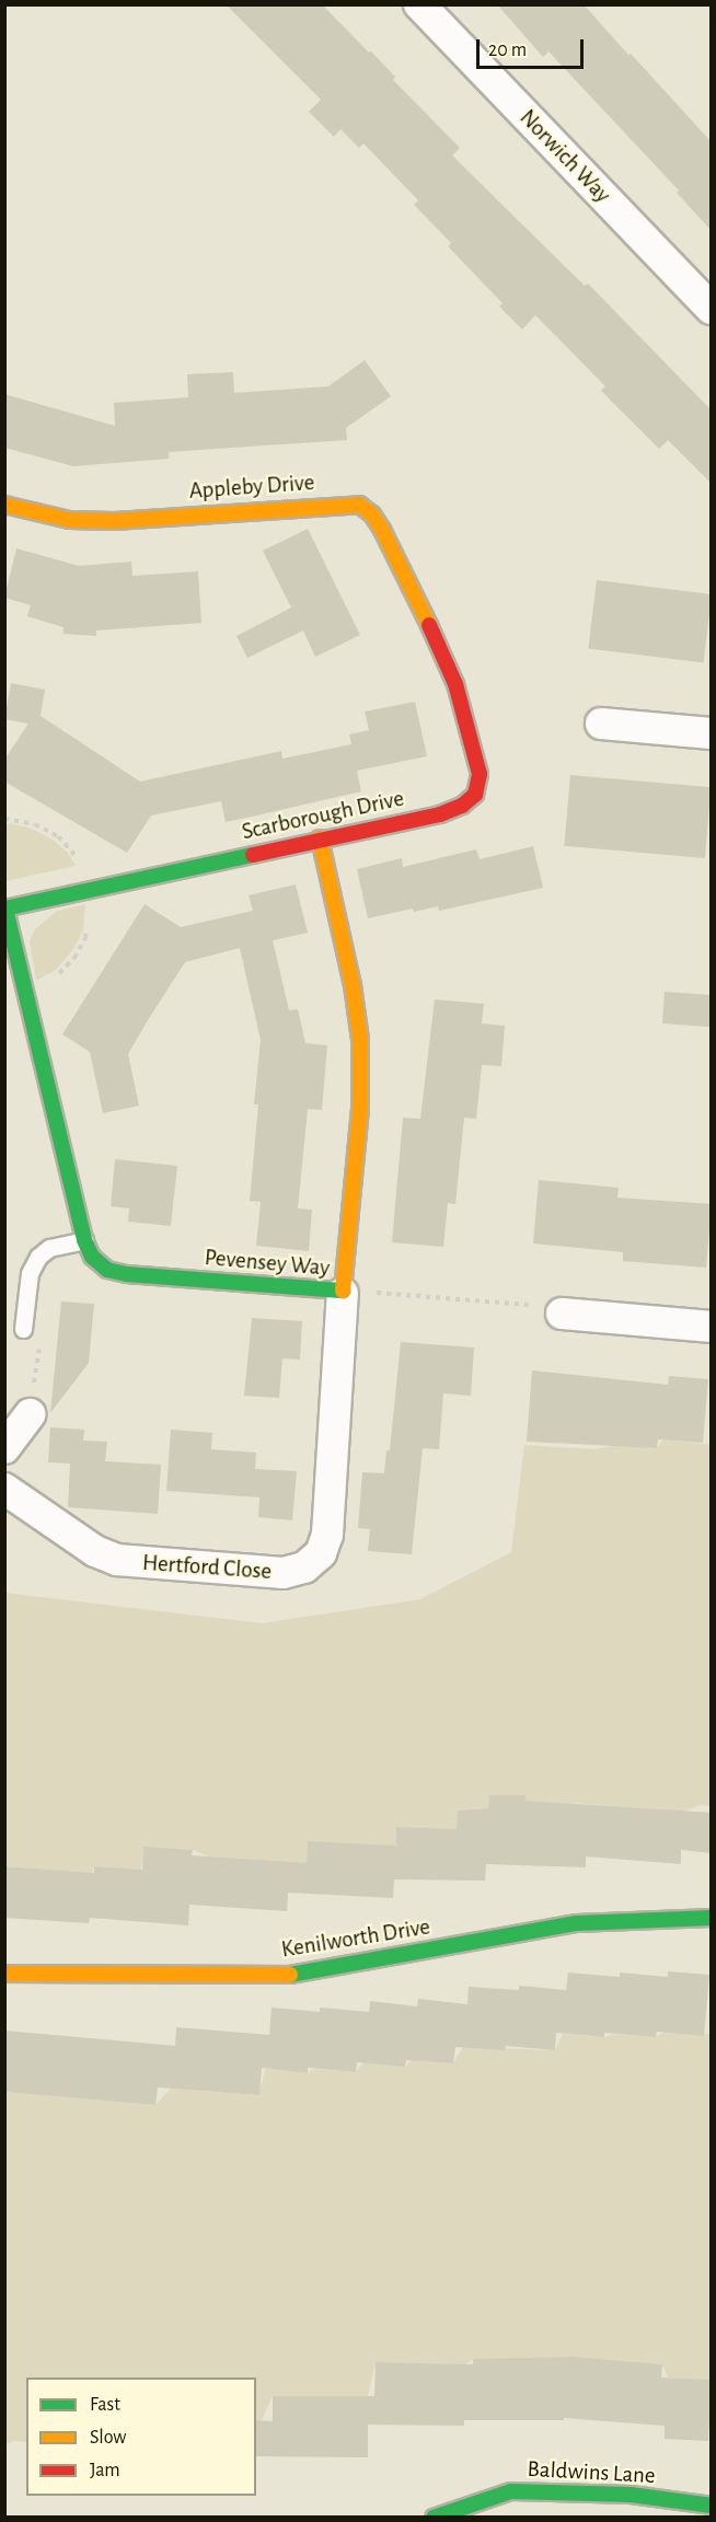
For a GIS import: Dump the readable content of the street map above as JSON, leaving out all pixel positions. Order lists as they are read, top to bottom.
{
  "streets": {
    "street": [
      "Norwich Way",
      "Appleby Drive",
      "Scarborough Drive",
      "Pevensey Way",
      "Hertford Close",
      "Kenilworth Drive",
      "Baldwins Lane"
    ]
  },
  "crossings": [
    ["Appleby Drive", "Scarborough Drive"],
    ["Scarborough Drive", "Pevensey Way"],
    ["Pevensey Way", "Hertford Close"]
  ],
  "legend": ["Fast", "Slow", "Jam"],
  "scale_bar": "20 m"
}
